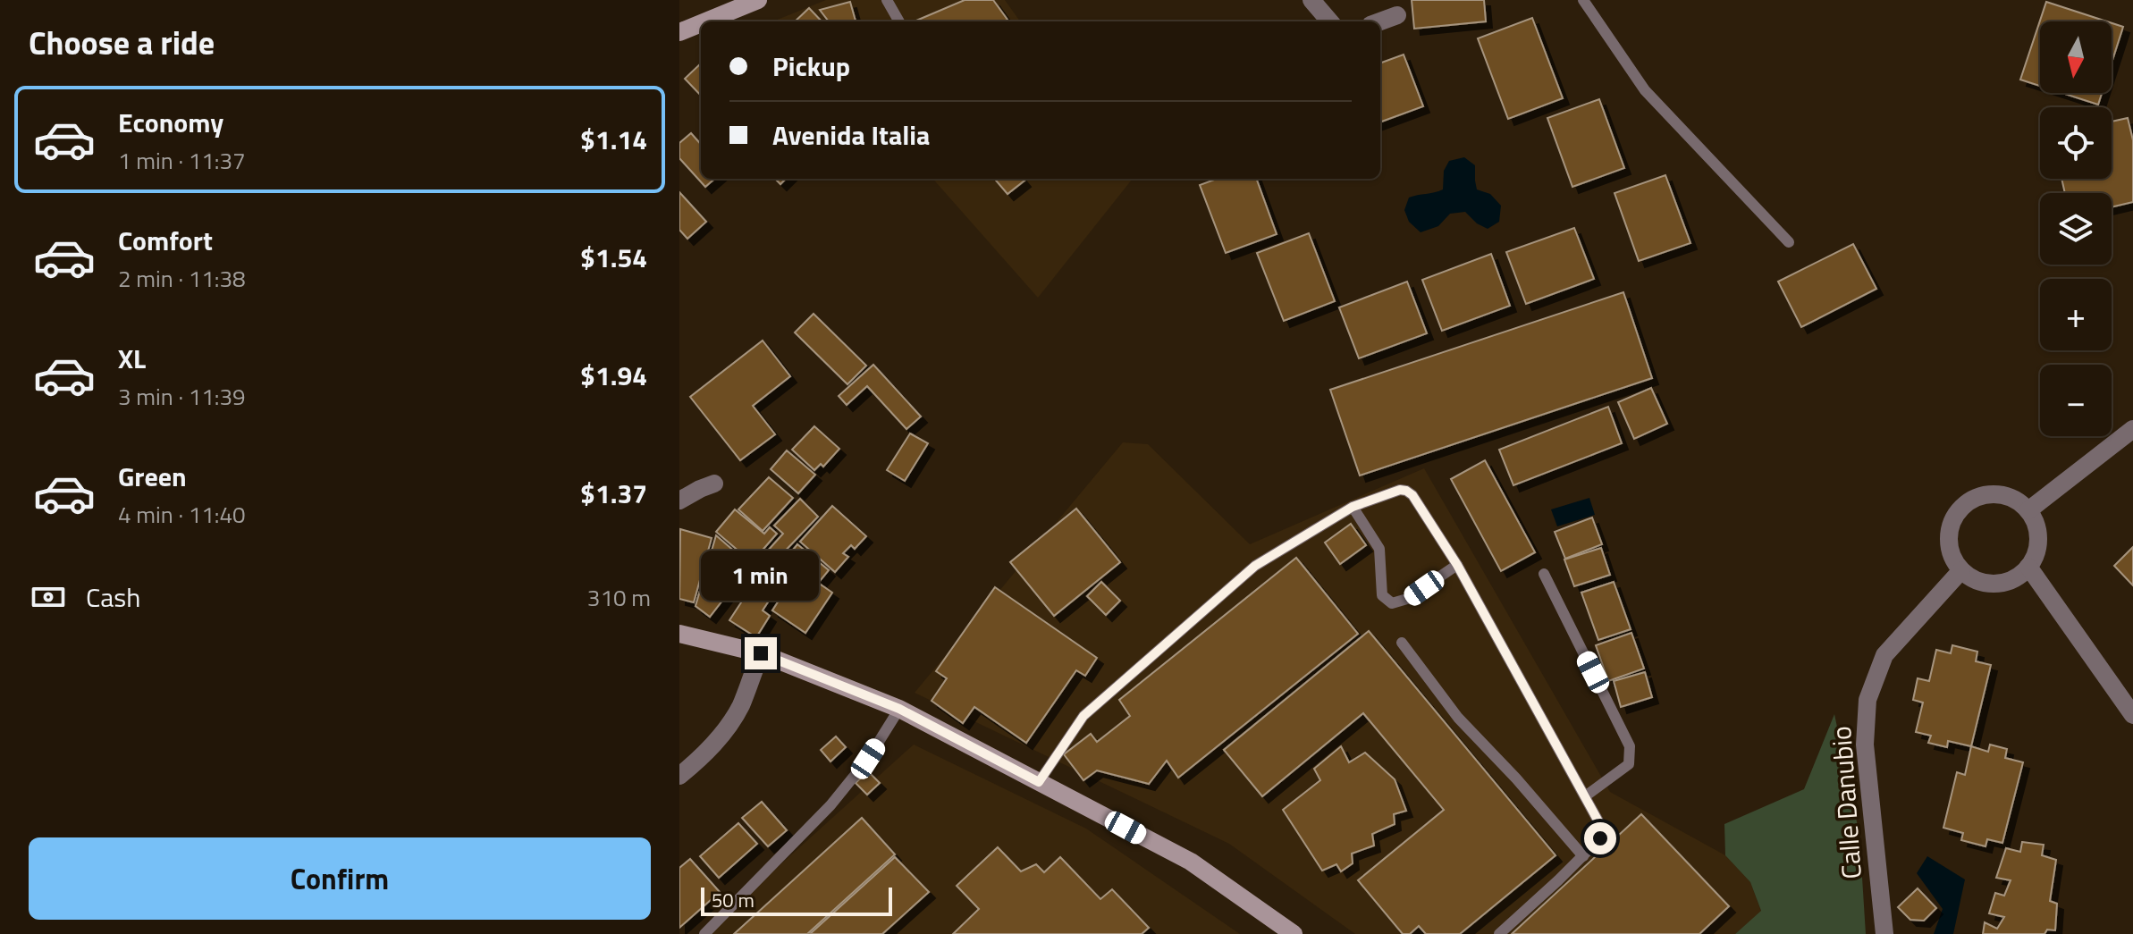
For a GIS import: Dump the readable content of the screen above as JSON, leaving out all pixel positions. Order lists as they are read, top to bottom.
{
  "streets": {
    "street": ["Calle Danubio"]
  },
  "scale_bar": "50 m",
  "north": "bottom",
  "page": {
    "heading": "Choose a ride",
    "map_buttons": ["+", "−"],
    "banner": ["Pickup", "Avenida Italia"],
    "list": [
      {
        "name": "Economy",
        "note": "1 min · 11:37",
        "value": "$1.14"
      },
      {
        "name": "Comfort",
        "note": "2 min · 11:38",
        "value": "$1.54"
      },
      {
        "name": "XL",
        "note": "3 min · 11:39",
        "value": "$1.94"
      },
      {
        "name": "Green",
        "note": "4 min · 11:40",
        "value": "$1.37"
      }
    ],
    "bubble": "1 min",
    "pay": ["Cash", "310 m"],
    "buttons": "Confirm",
    "scale": "50 m"
  }
}
